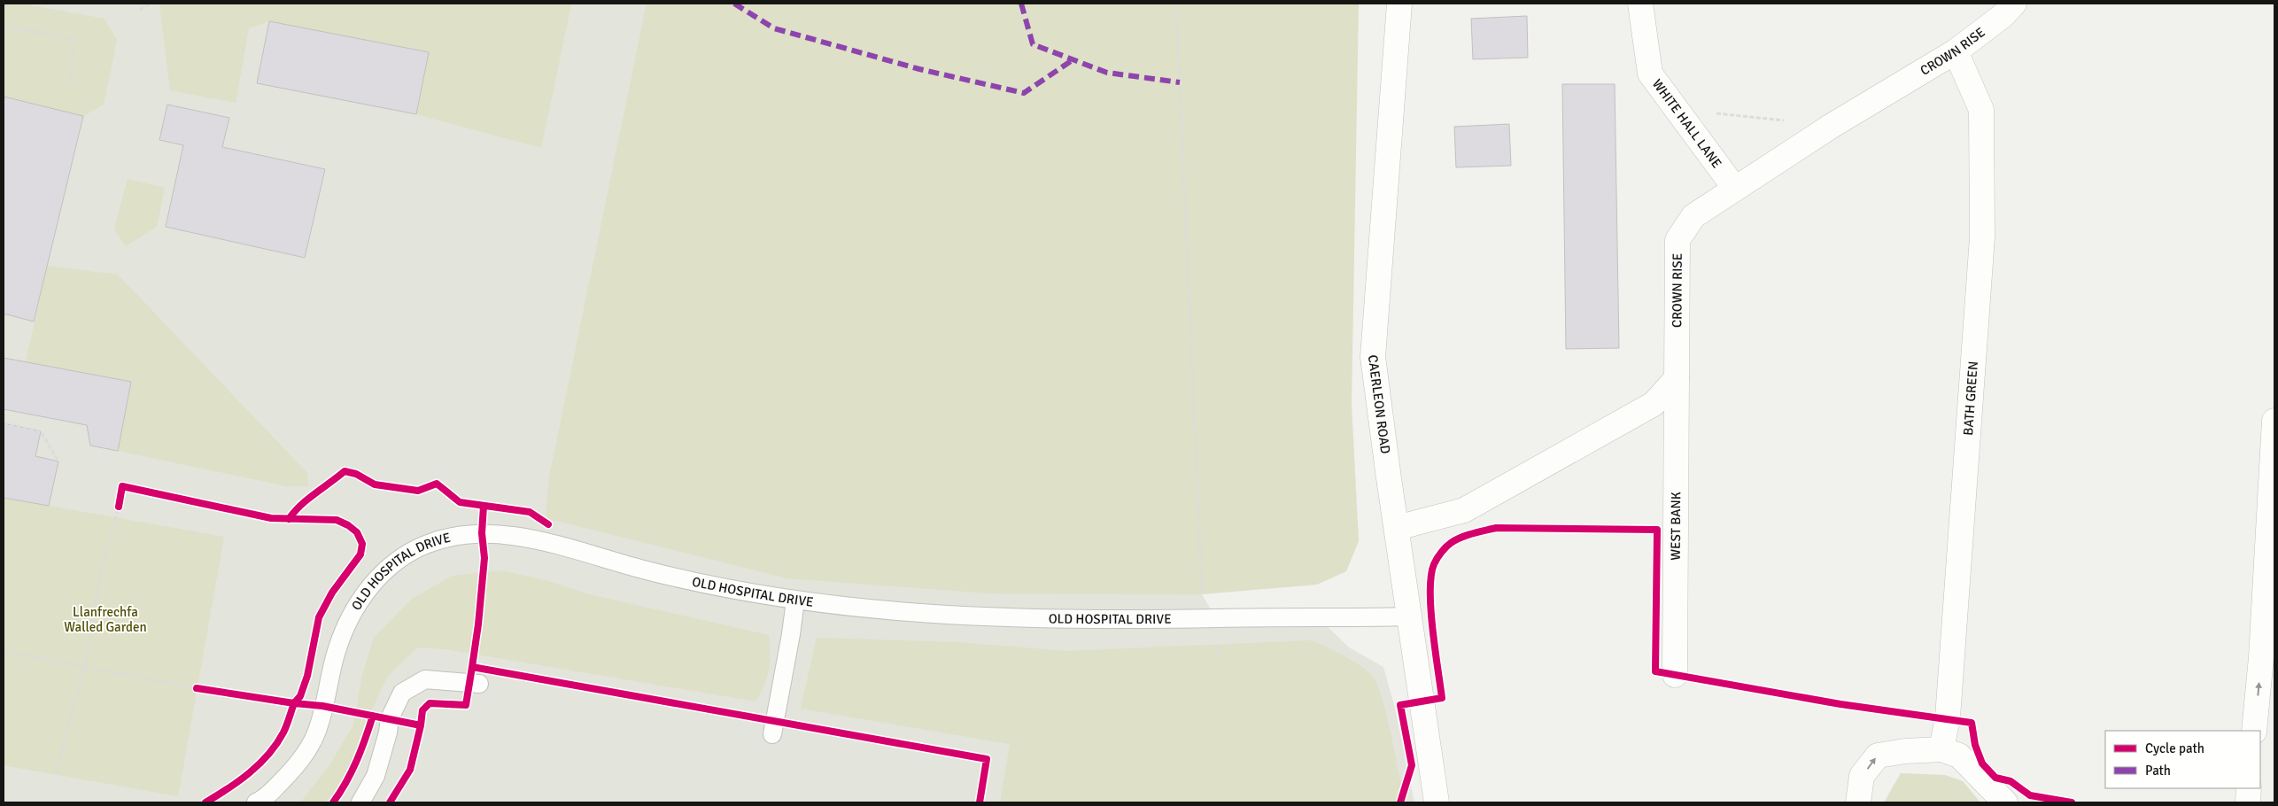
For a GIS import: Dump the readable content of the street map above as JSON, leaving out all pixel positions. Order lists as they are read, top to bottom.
{
  "streets": {
    "main road": [
      "CROWN RISE",
      "WHITE HALL LANE",
      "BATH GREEN",
      "CAERLEON ROAD",
      "WEST BANK"
    ],
    "lane": ["OLD HOSPITAL DRIVE"]
  },
  "crossings": [
    ["CROWN RISE", "WHITE HALL LANE"],
    ["CROWN RISE", "BATH GREEN"],
    ["CROWN RISE", "WEST BANK"],
    ["CAERLEON ROAD", "OLD HOSPITAL DRIVE"]
  ],
  "parks": ["Llanfrechfa Walled Garden"],
  "legend": ["Cycle path", "Path"]
}
